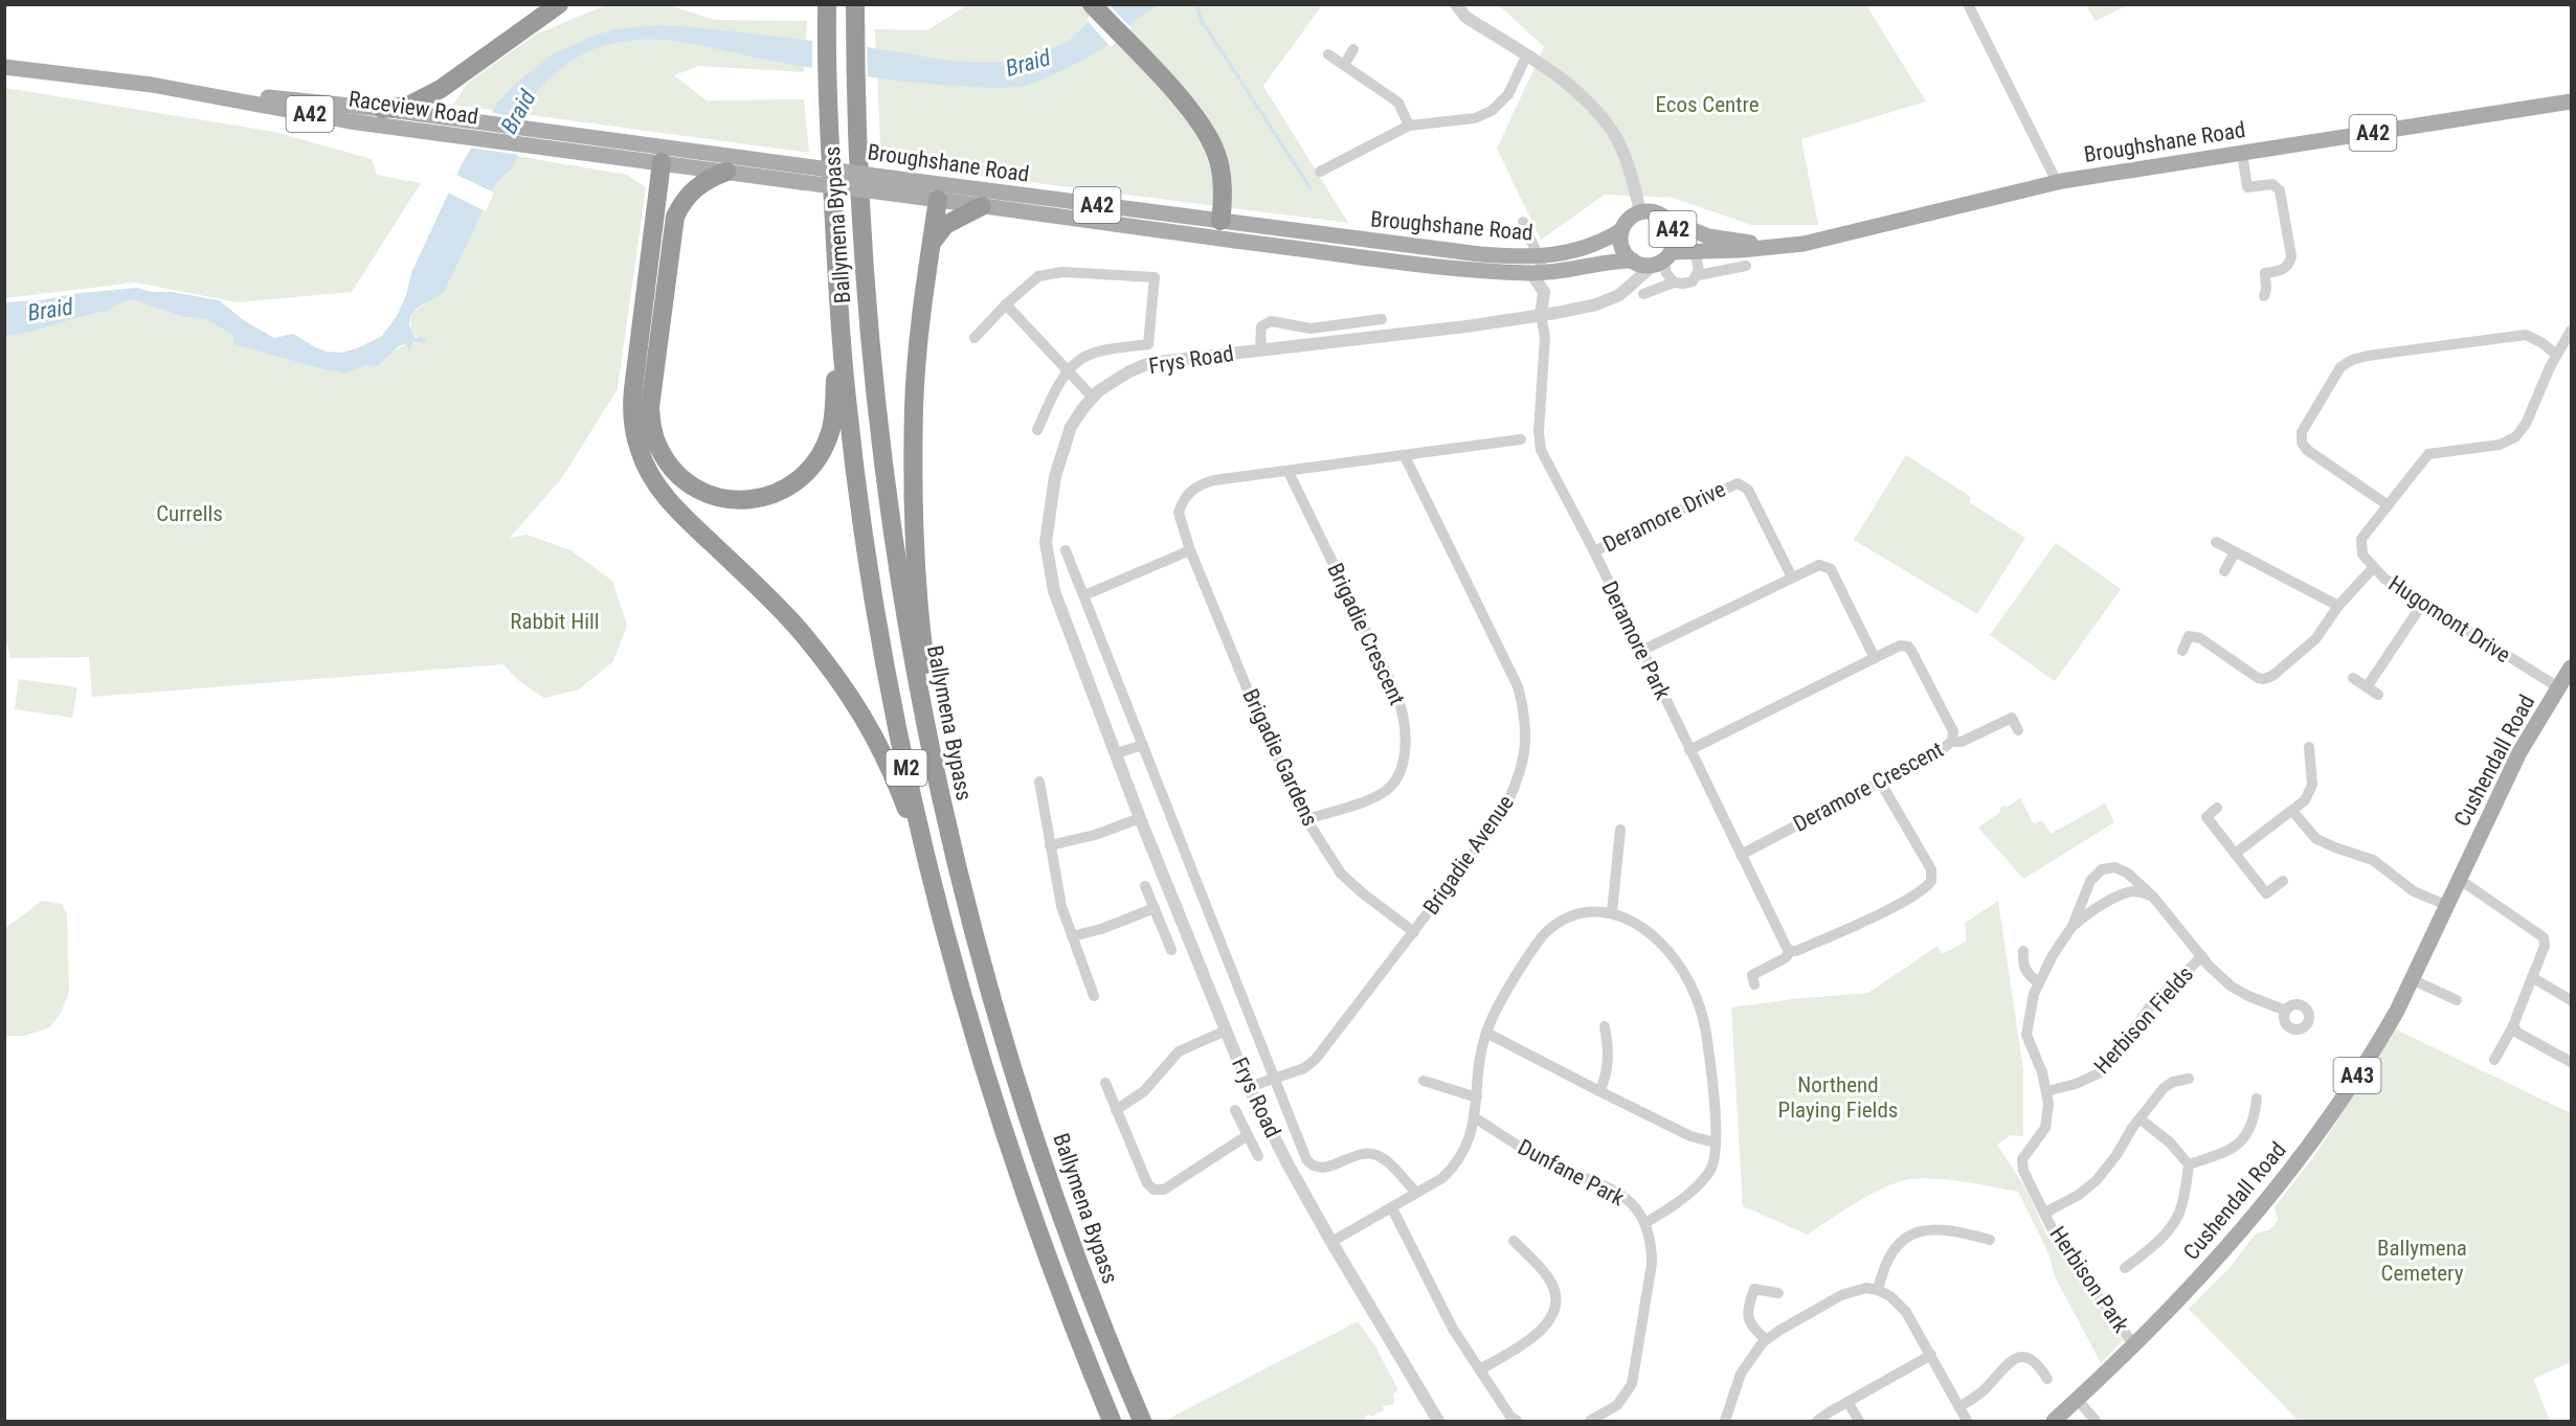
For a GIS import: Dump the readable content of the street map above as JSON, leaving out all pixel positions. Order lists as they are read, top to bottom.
{
  "streets": {
    "highway": ["Ballymena Bypass", "M2"],
    "main road": [
      "Raceview Road",
      "A42",
      "Broughshane Road",
      "Cushendall Road",
      "A43"
    ],
    "street": [
      "Frys Road",
      "Deramore Drive",
      "Hugomont Drive",
      "Brigadie Crescent",
      "Deramore Park",
      "Brigadie Gardens",
      "Deramore Crescent",
      "Brigadie Avenue",
      "Herbison Fields",
      "Dunfane Park",
      "Herbison Park"
    ]
  },
  "crossings": [
    ["Raceview Road", "A42"],
    ["Raceview Road", "Broughshane Road"],
    ["A42", "Broughshane Road"],
    ["A42", "Frys Road"],
    ["Broughshane Road", "Frys Road"],
    ["Frys Road", "Deramore Park"],
    ["Frys Road", "Brigadie Avenue"],
    ["Deramore Drive", "Deramore Park"],
    ["Hugomont Drive", "Cushendall Road"],
    ["Brigadie Crescent", "Brigadie Gardens"],
    ["Deramore Park", "Deramore Crescent"],
    ["Brigadie Gardens", "Brigadie Avenue"],
    ["Cushendall Road", "Herbison Park"],
    ["Herbison Fields", "Herbison Park"]
  ],
  "water": ["Braid"],
  "parks": [
    "Ecos Centre",
    "Currells",
    "Rabbit Hill",
    "Northend Playing Fields",
    "Ballymena Cemetery"
  ]
}
